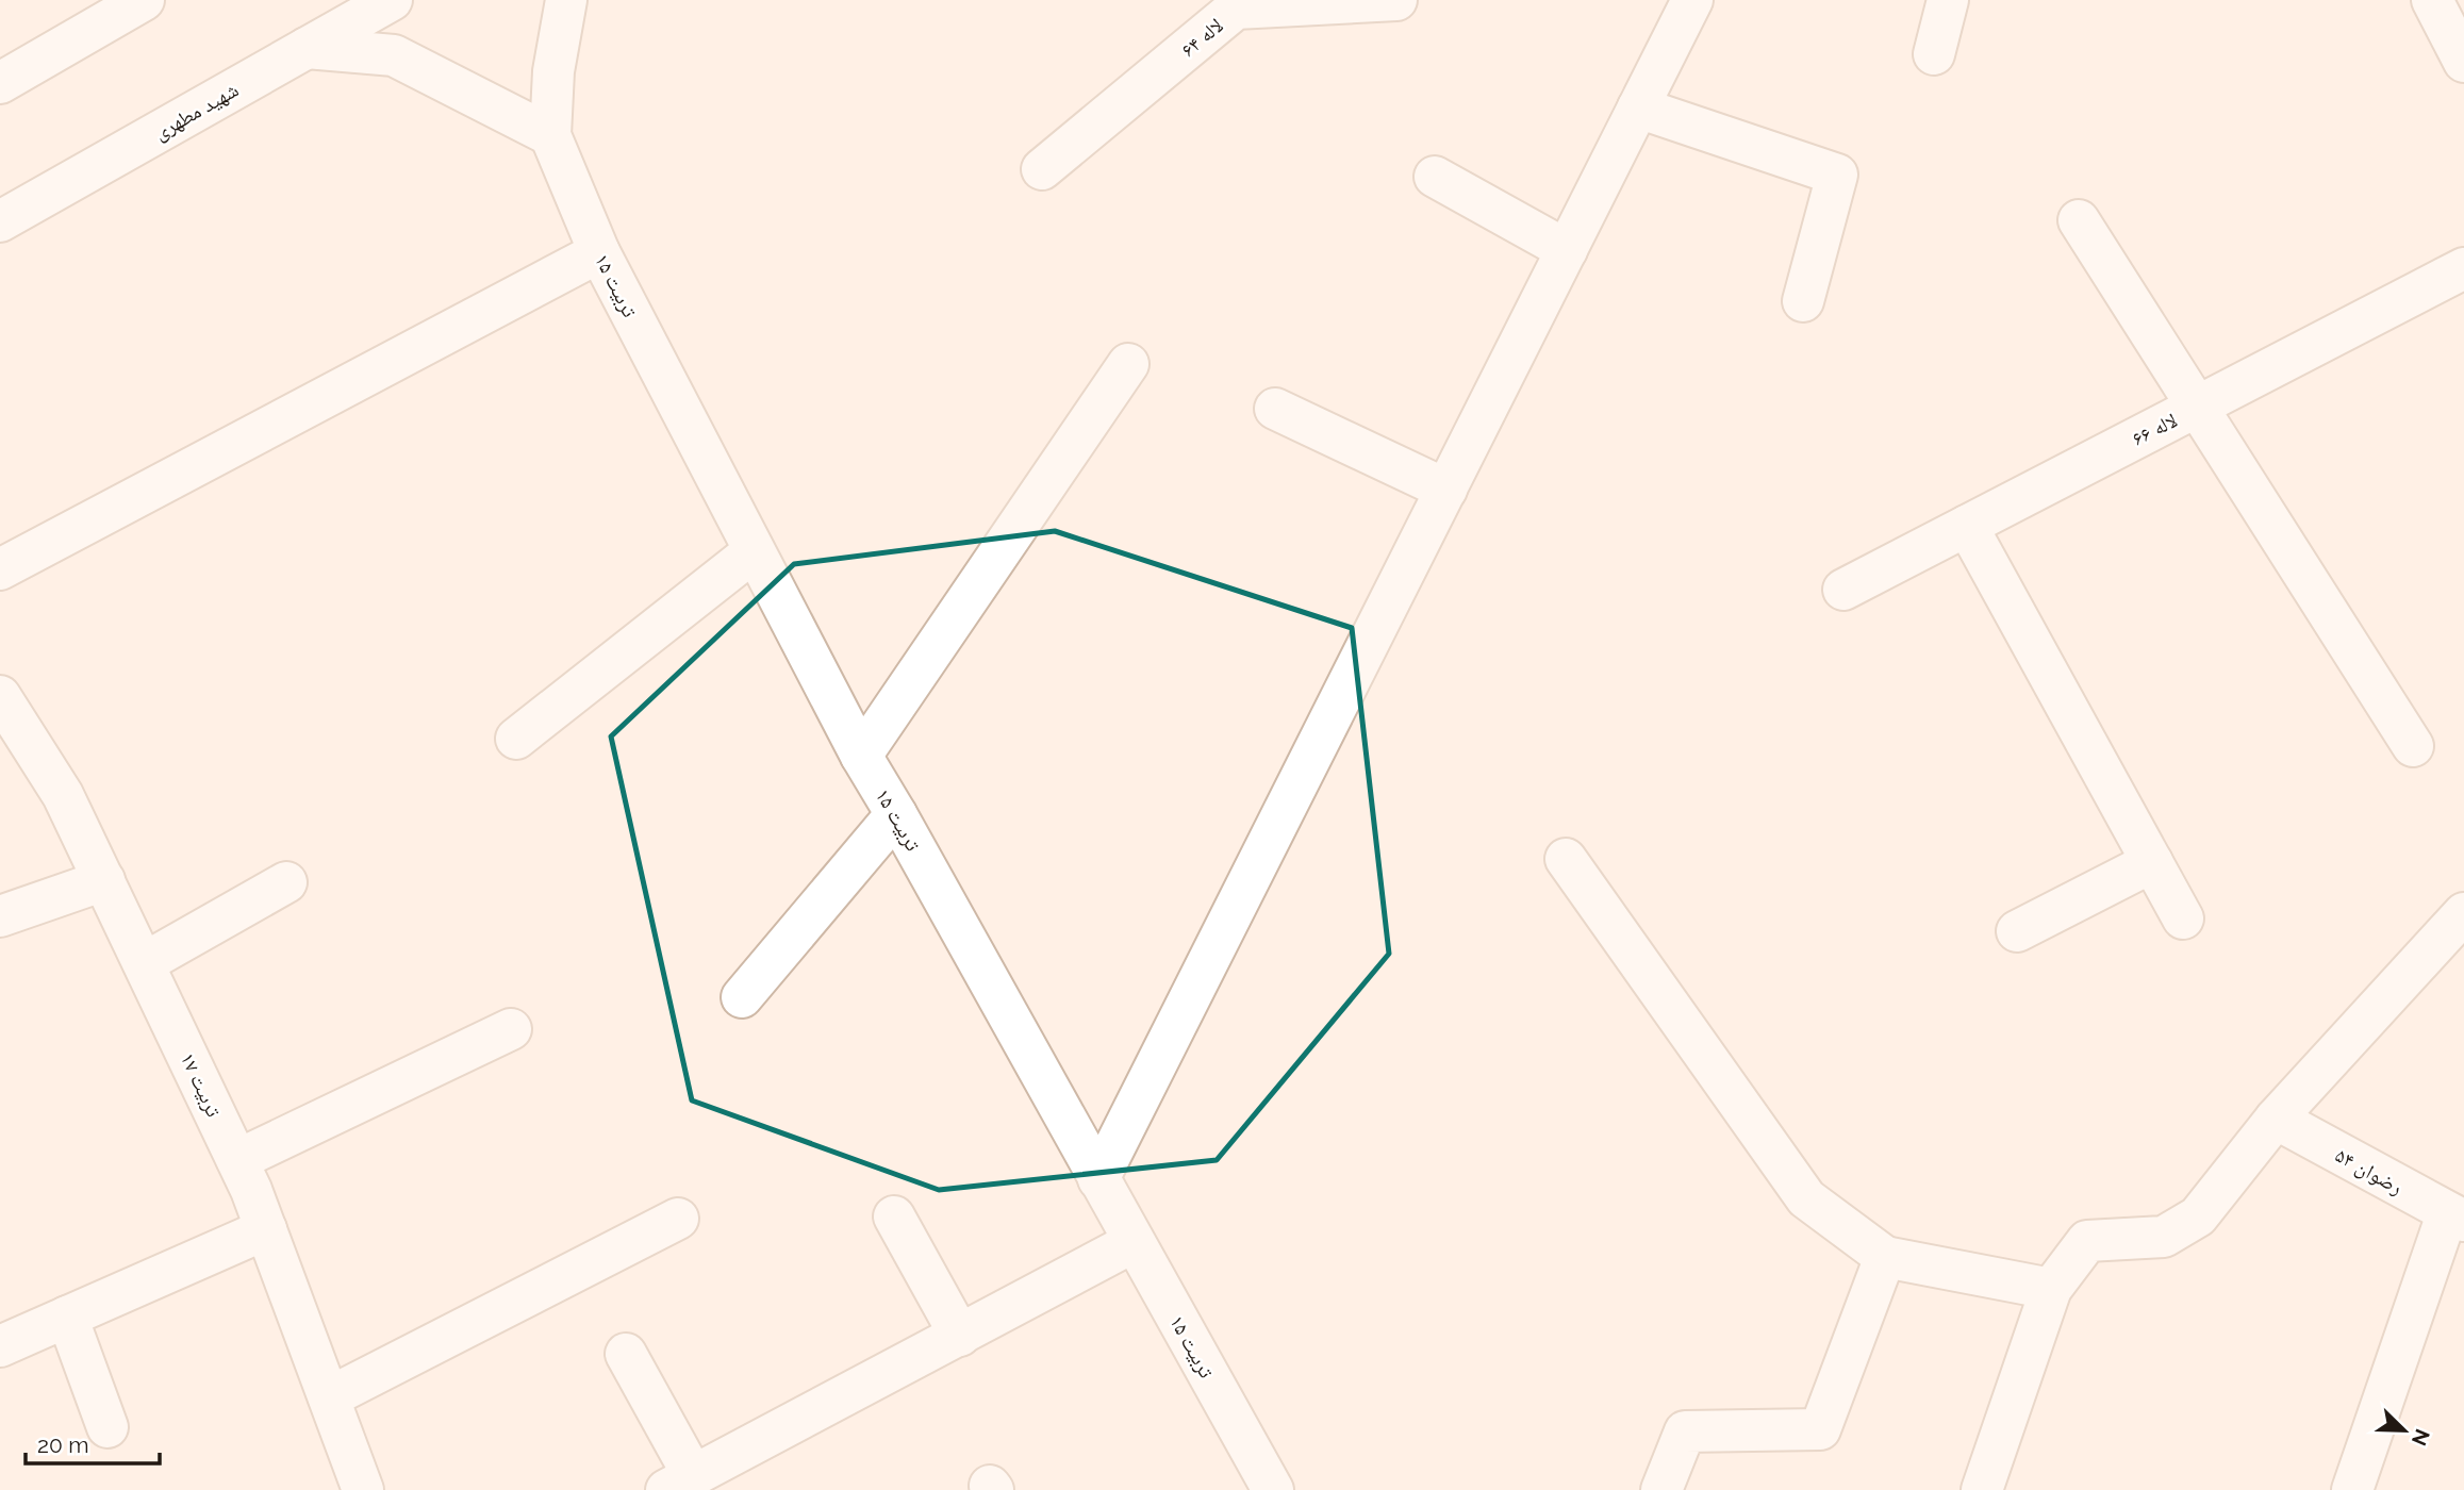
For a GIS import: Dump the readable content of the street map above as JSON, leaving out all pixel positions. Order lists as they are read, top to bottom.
{
  "streets": {
    "street": [
      "لاله ۶۴",
      "شهید مطهری",
      "تربیت ۱۵",
      "لاله ۶۶",
      "تربیت ۱۷",
      "رضوان ۵۴"
    ]
  },
  "scale_bar": "20 m",
  "north": "bottom right"
}
